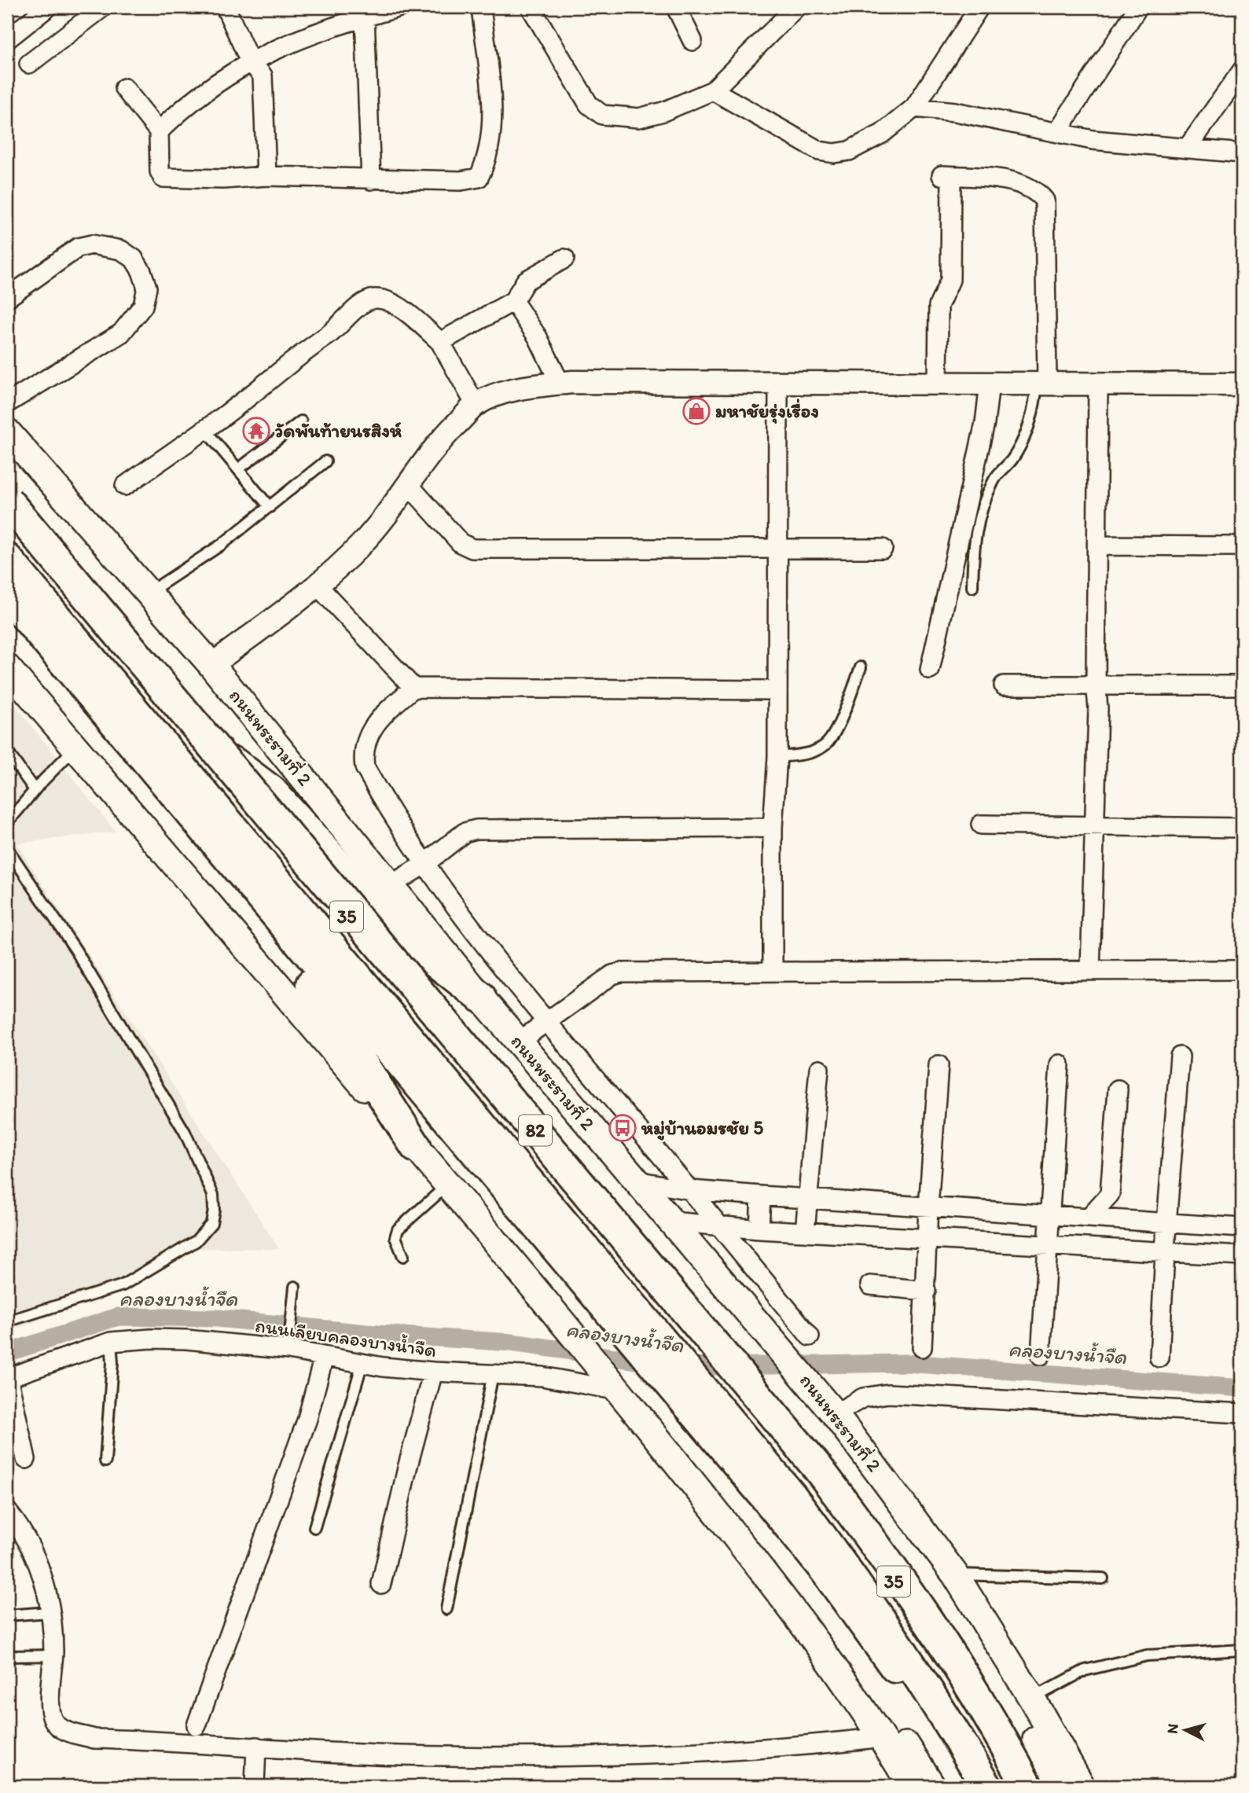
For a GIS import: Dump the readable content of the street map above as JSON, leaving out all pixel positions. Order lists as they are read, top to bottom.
{
  "streets": {
    "highway": ["35", "82"],
    "main road": ["ถนนพระรามที่ 2"],
    "street": ["ถนนเลียบคลองบางน้ำจืด"]
  },
  "crossings": [
    ["35", "82"]
  ],
  "water": ["คลองบางน้ำจืด"],
  "places": {
    "shop": ["มหาชัยรุ่งเรื่อง"],
    "temple": ["วัดพันท้ายนรสิงห์"],
    "bus stop": ["หมู่บ้านอมรชัย 5"]
  },
  "north": "left"
}
